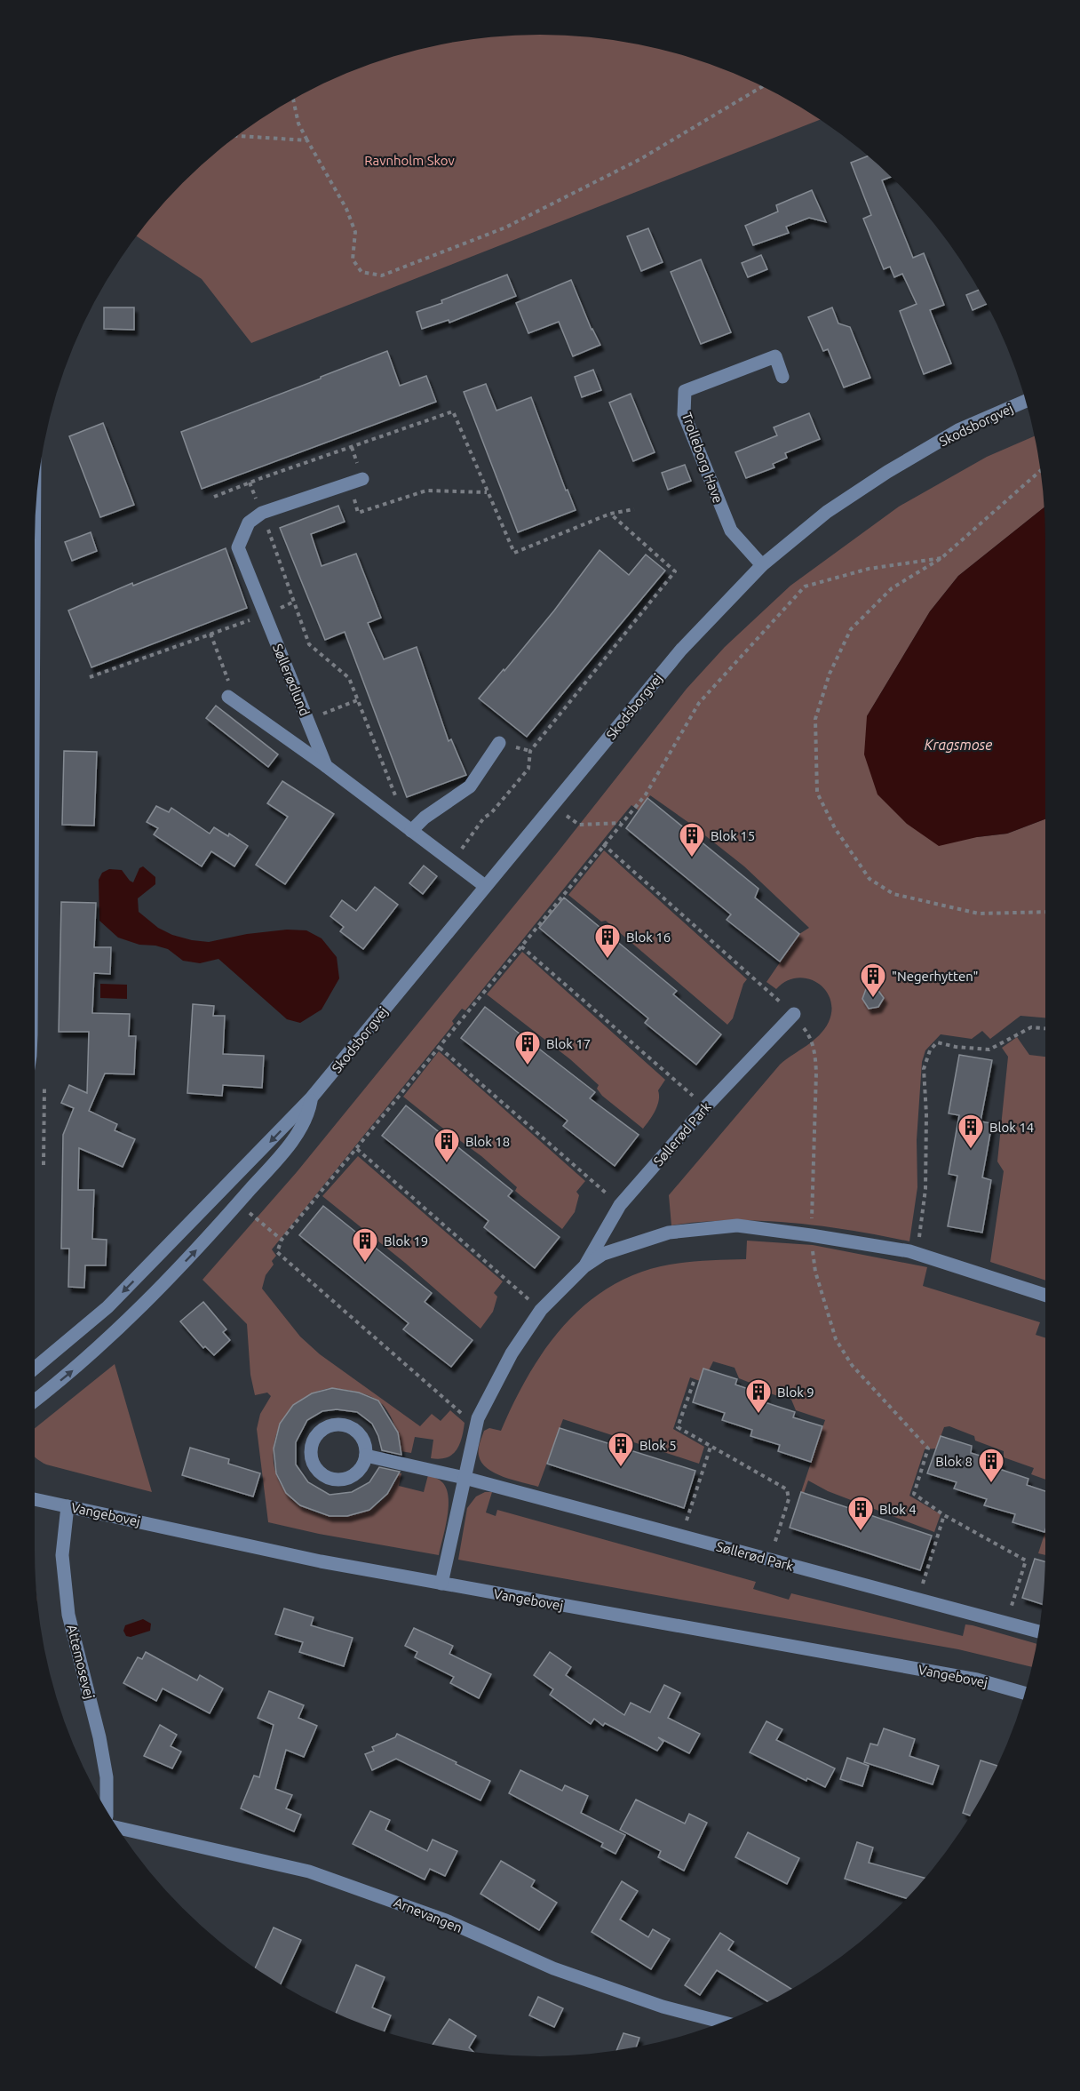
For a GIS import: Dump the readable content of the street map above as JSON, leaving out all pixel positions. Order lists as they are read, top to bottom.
{
  "streets": {
    "street": [
      "Skodsborgvej",
      "Trolleborg Have",
      "Søllerødlund",
      "Søllerød Park",
      "Vangebovej",
      "Attemosevej",
      "Arnevangen"
    ]
  },
  "crossings": [
    ["Skodsborgvej", "Trolleborg Have"],
    ["Søllerød Park", "Vangebovej"],
    ["Vangebovej", "Attemosevej"]
  ],
  "water": ["Kragsmose"],
  "parks": ["Ravnholm Skov"],
  "places": {
    "building": [
      "Blok 15",
      "Blok 16",
      "\"Negerhytten\"",
      "Blok 17",
      "Blok 14",
      "Blok 18",
      "Blok 19",
      "Blok 9",
      "Blok 5",
      "Blok 8",
      "Blok 4"
    ]
  }
}
